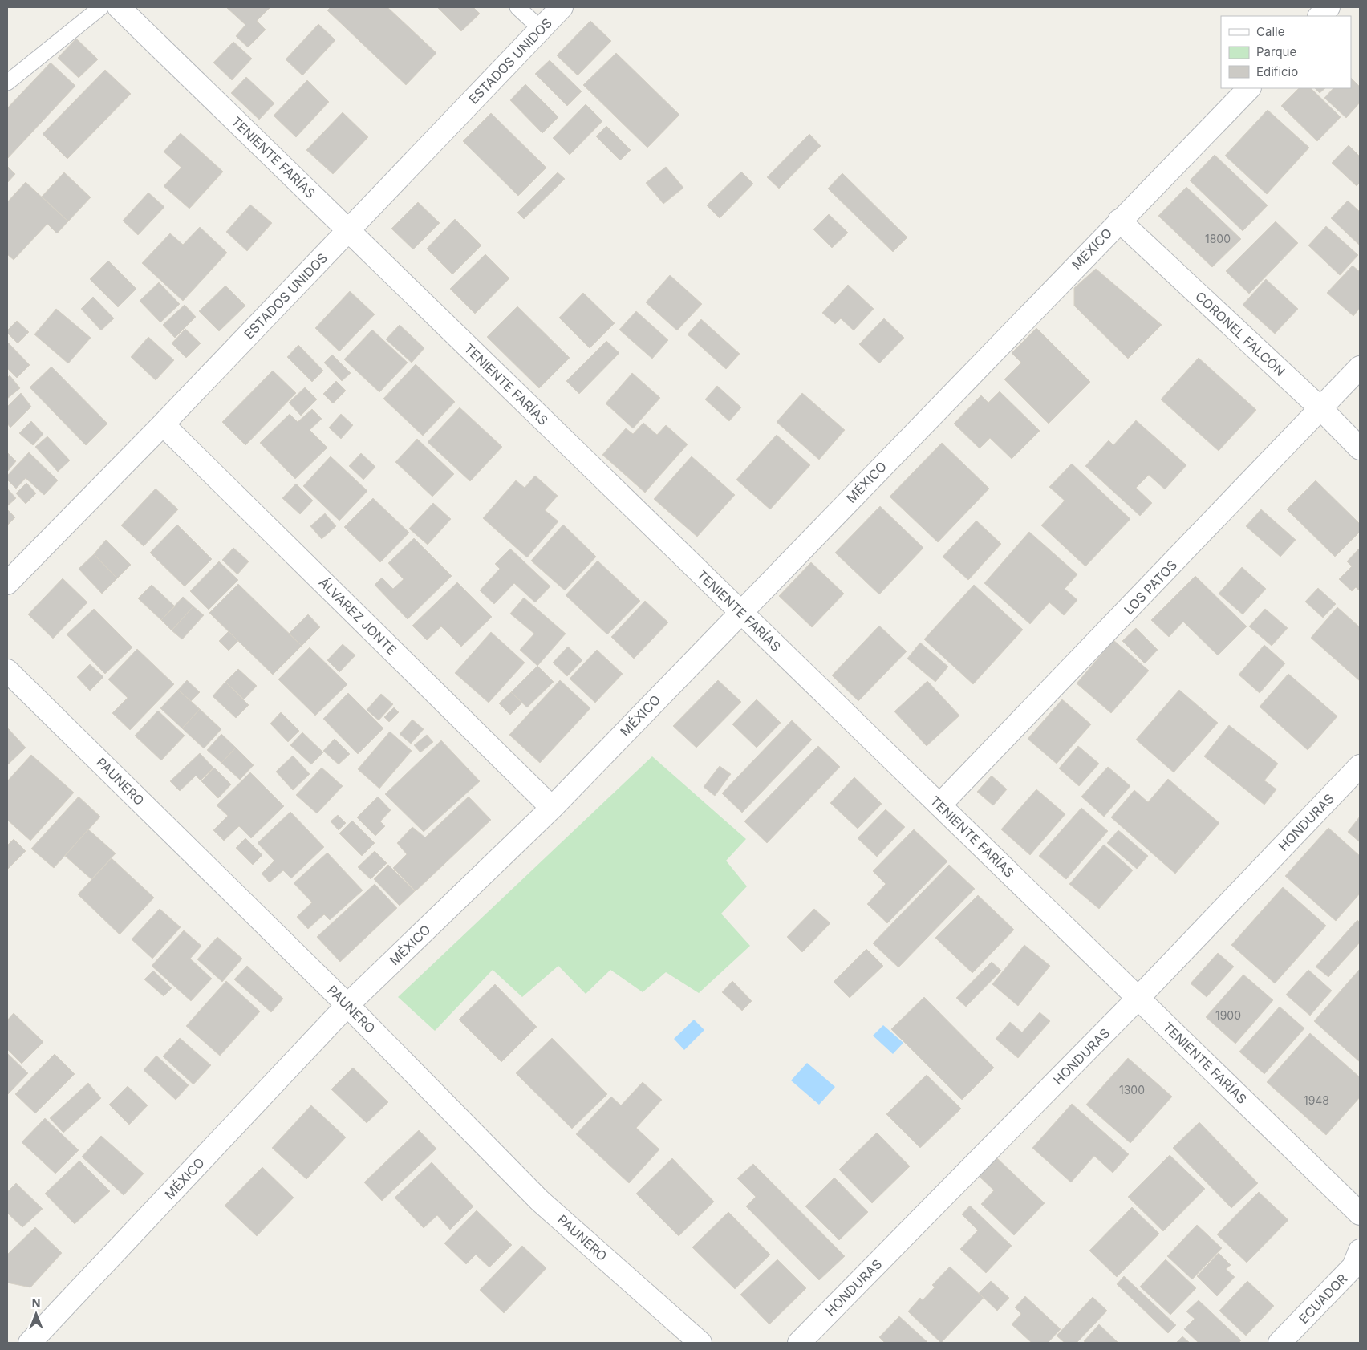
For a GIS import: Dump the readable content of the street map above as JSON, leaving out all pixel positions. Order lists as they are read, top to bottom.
{
  "streets": {
    "street": [
      "ESTADOS UNIDOS",
      "TENIENTE FARÍAS",
      "MÉXICO",
      "CORONEL FALCÓN",
      "LOS PATOS",
      "ÁLVAREZ JONTE",
      "PAUNERO",
      "HONDURAS",
      "ECUADOR"
    ]
  },
  "crossings": [
    ["ESTADOS UNIDOS", "TENIENTE FARÍAS"],
    ["ESTADOS UNIDOS", "ÁLVAREZ JONTE"],
    ["TENIENTE FARÍAS", "MÉXICO"],
    ["TENIENTE FARÍAS", "LOS PATOS"],
    ["TENIENTE FARÍAS", "HONDURAS"],
    ["MÉXICO", "CORONEL FALCÓN"],
    ["MÉXICO", "ÁLVAREZ JONTE"],
    ["MÉXICO", "PAUNERO"],
    ["CORONEL FALCÓN", "LOS PATOS"]
  ],
  "house_numbers": [
    "1800",
    "1900",
    "1300",
    "1948"
  ],
  "legend": ["Calle", "Parque", "Edificio"],
  "north": "top"
}
